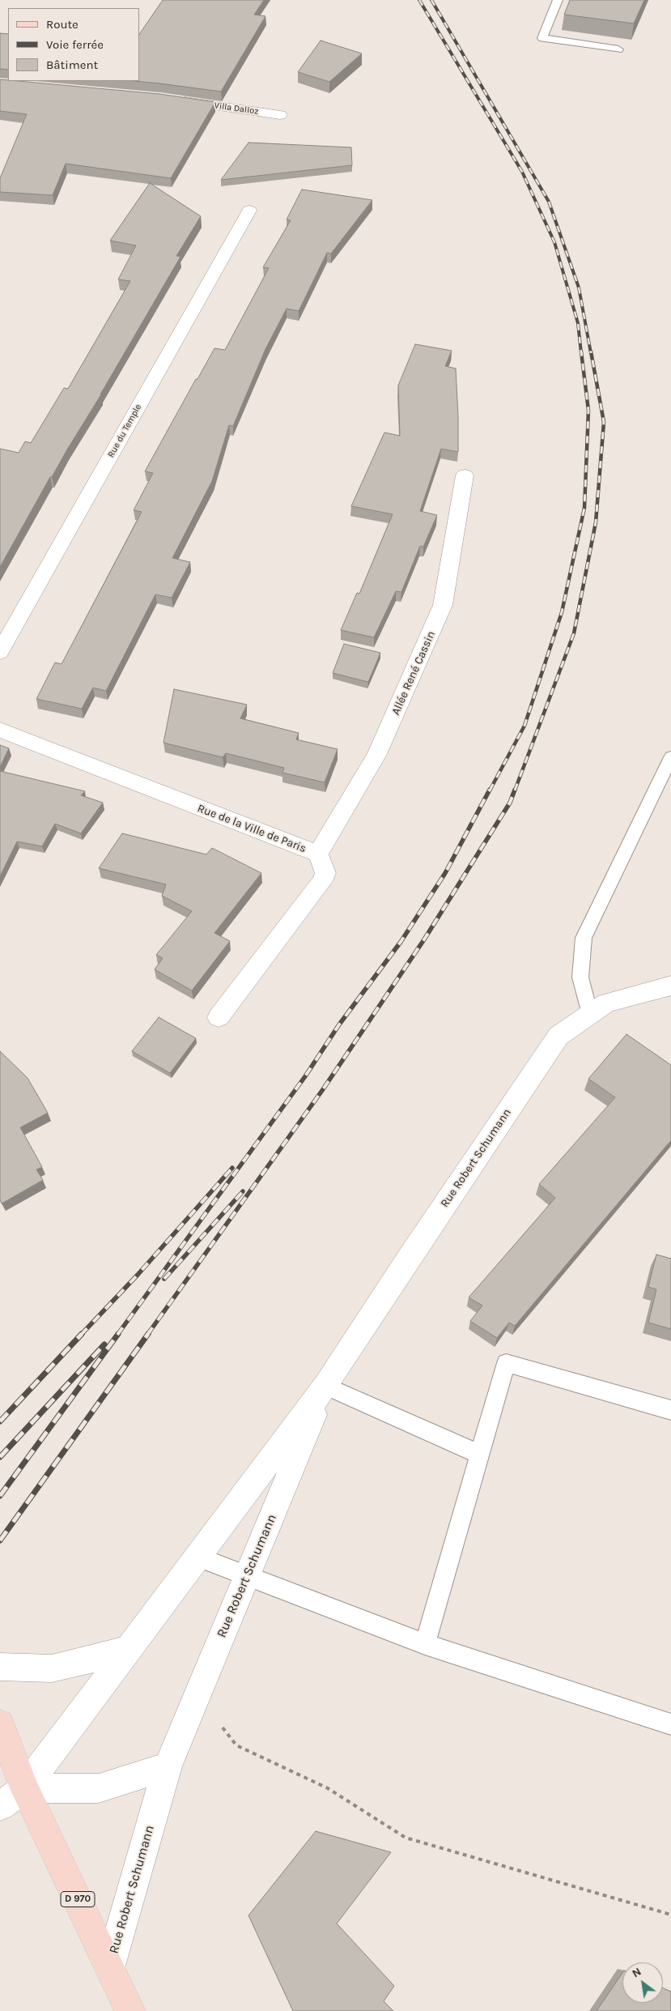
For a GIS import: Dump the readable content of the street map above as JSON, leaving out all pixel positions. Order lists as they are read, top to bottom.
{
  "streets": {
    "main road": ["D 970"],
    "street": [
      "Villa Dalloz",
      "Rue du Temple",
      "Allée René Cassin",
      "Rue de la Ville de Paris",
      "Rue Robert Schumann"
    ]
  },
  "crossings": [
    ["Allée René Cassin", "Rue de la Ville de Paris"],
    ["Rue Robert Schumann", "D 970"]
  ],
  "legend": ["Route", "Voie ferrée", "Bâtiment"],
  "north": "top left"
}
